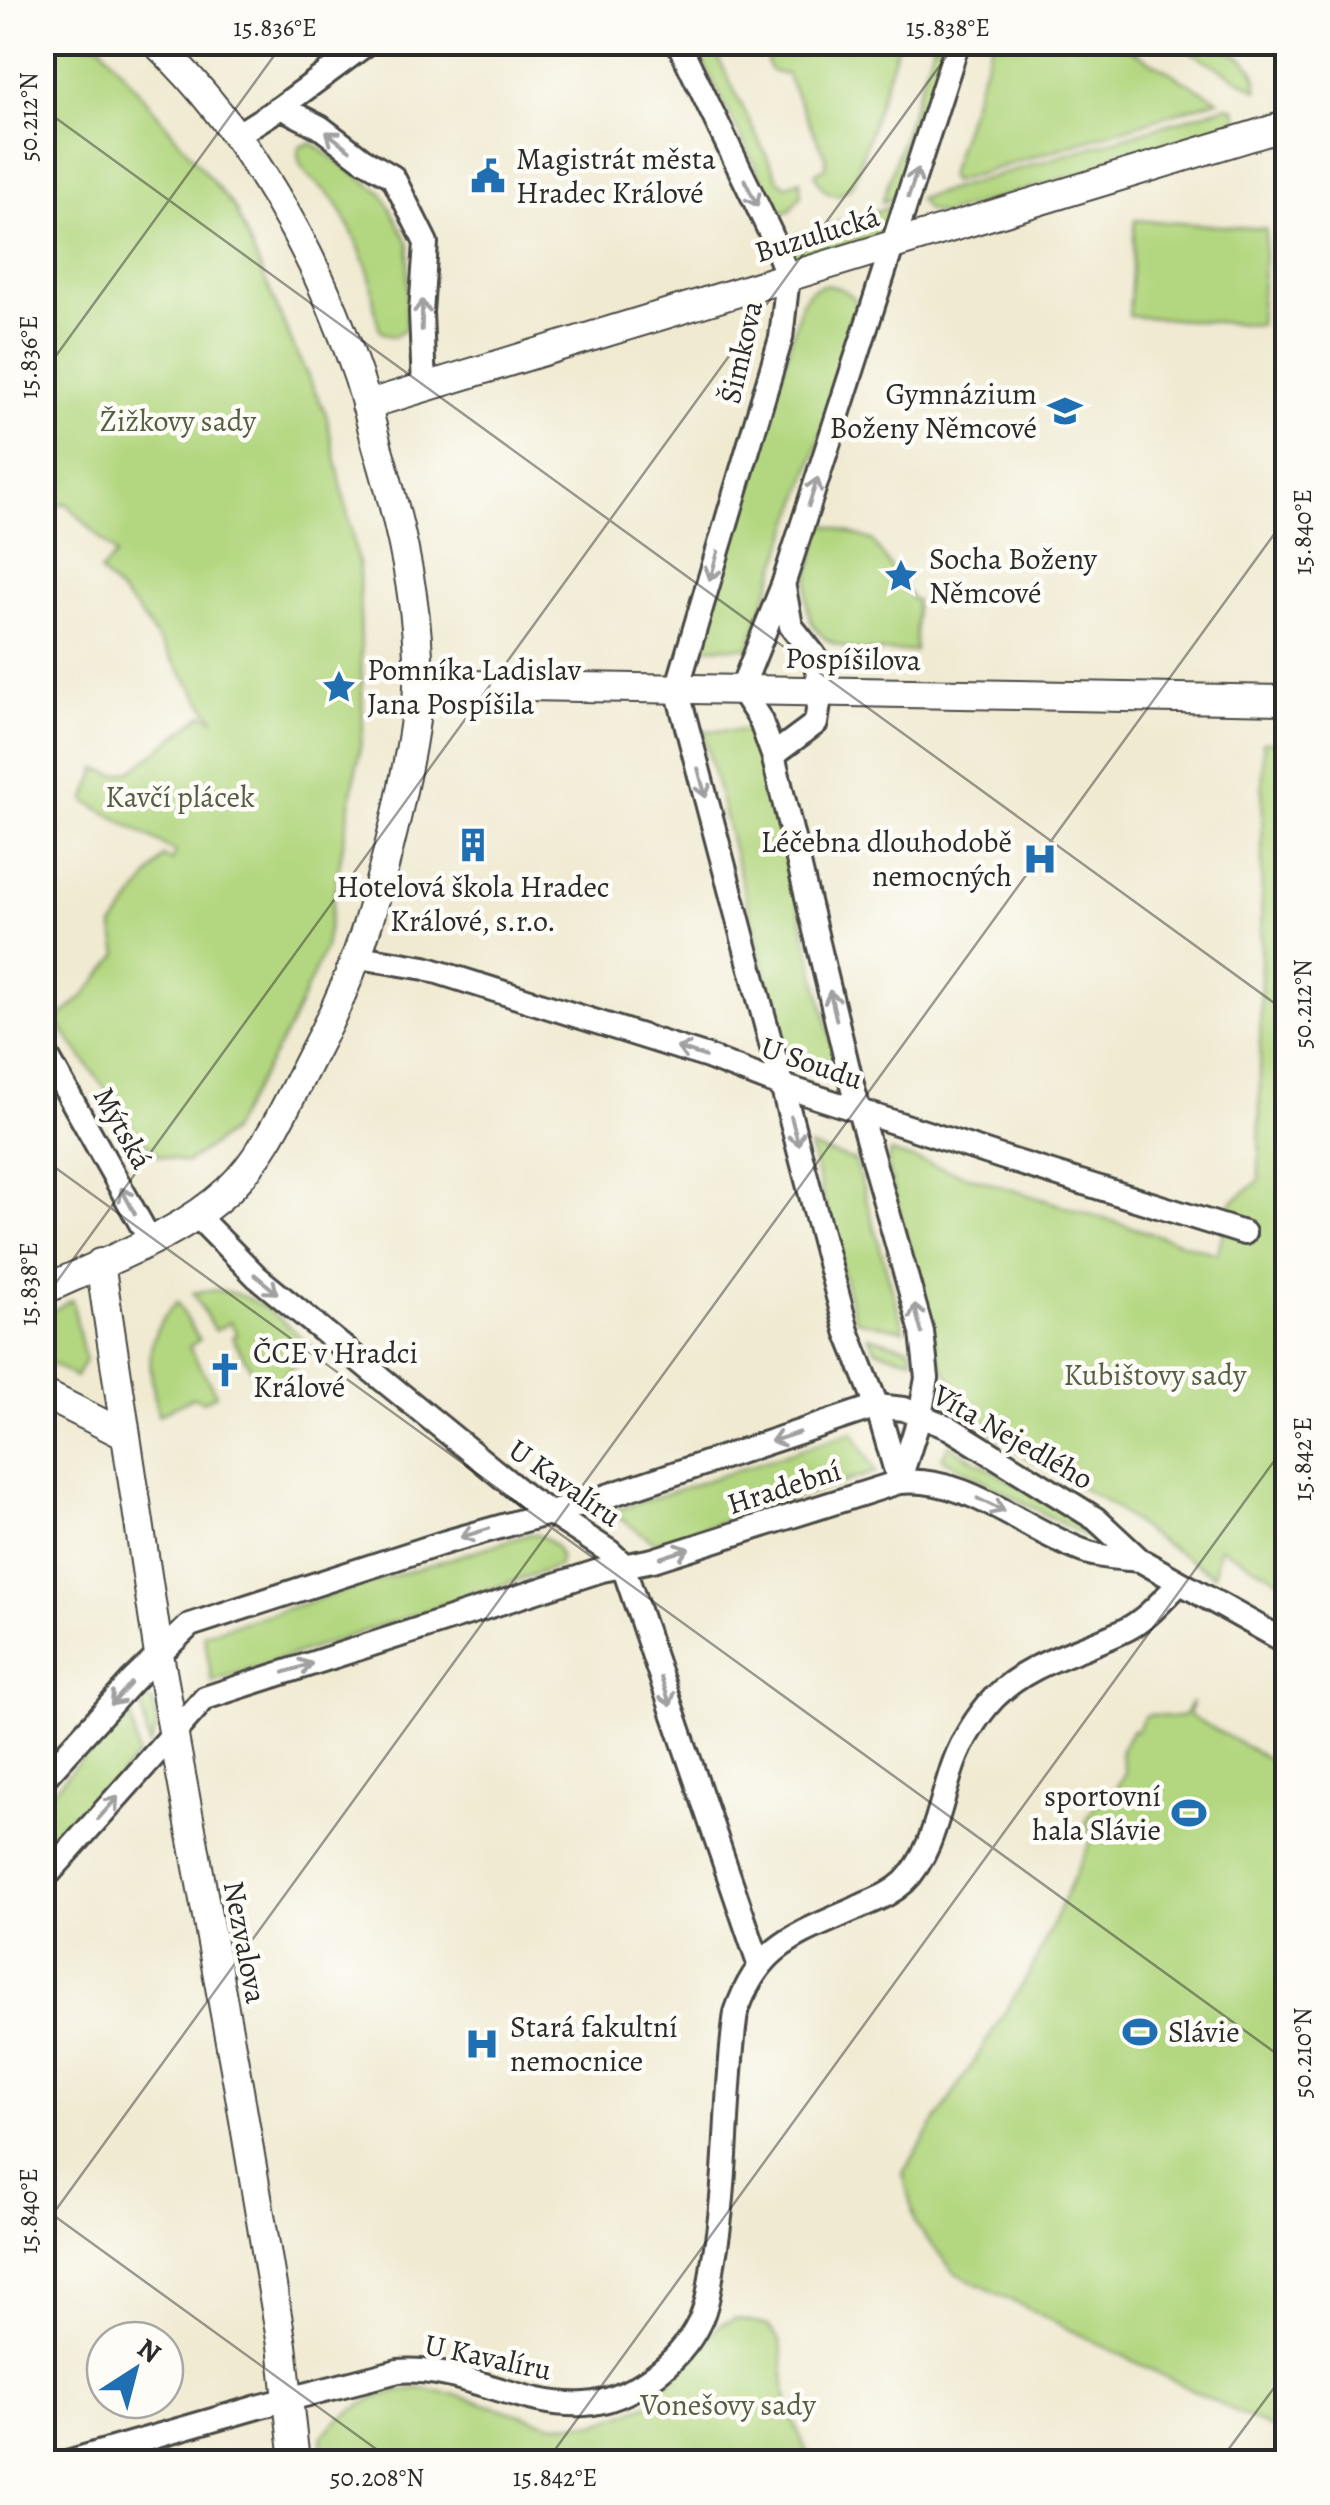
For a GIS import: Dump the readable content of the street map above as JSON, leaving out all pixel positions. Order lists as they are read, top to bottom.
{
  "streets": {
    "street": [
      "Buzulucká",
      "Šimkova",
      "Pospíšilova",
      "U Soudu",
      "Mýtská",
      "Víta Nejedlého",
      "U Kavalíru",
      "Hradební",
      "Nezvalova"
    ]
  },
  "crossings": [
    ["Buzulucká", "Šimkova"],
    ["Šimkova", "Pospíšilova"],
    ["Víta Nejedlého", "U Kavalíru"],
    ["Víta Nejedlého", "Hradební"],
    ["U Kavalíru", "Hradební"],
    ["U Kavalíru", "Nezvalova"],
    ["Hradební", "Nezvalova"]
  ],
  "one_way": ["U Soudu", "Mýtská"],
  "parks": [
    "Žižkovy sady",
    "Kavčí plácek",
    "Kubištovy sady",
    "Vonešovy sady"
  ],
  "places": {
    "public building": ["Magistrát města Hradec Králové"],
    "school or university": ["Gymnázium Boženy Němcové"],
    "place": ["Socha Boženy Němcové", "Pomníka Ladislav Jana Pospíšila"],
    "building": ["Hotelová škola Hradec Králové, s.r.o."],
    "hospital": ["Léčebna dlouhodobě nemocných", "Stará fakultní nemocnice"],
    "church": ["ČCE v Hradci Králové"],
    "sports": ["sportovní hala Slávie", "Slávie"]
  },
  "north": "top right",
  "coordinates": [
    "15.836°E",
    "15.838°E",
    "50.212°N",
    "15.840°E",
    "15.842°E",
    "50.210°N",
    "50.208°N"
  ]
}
